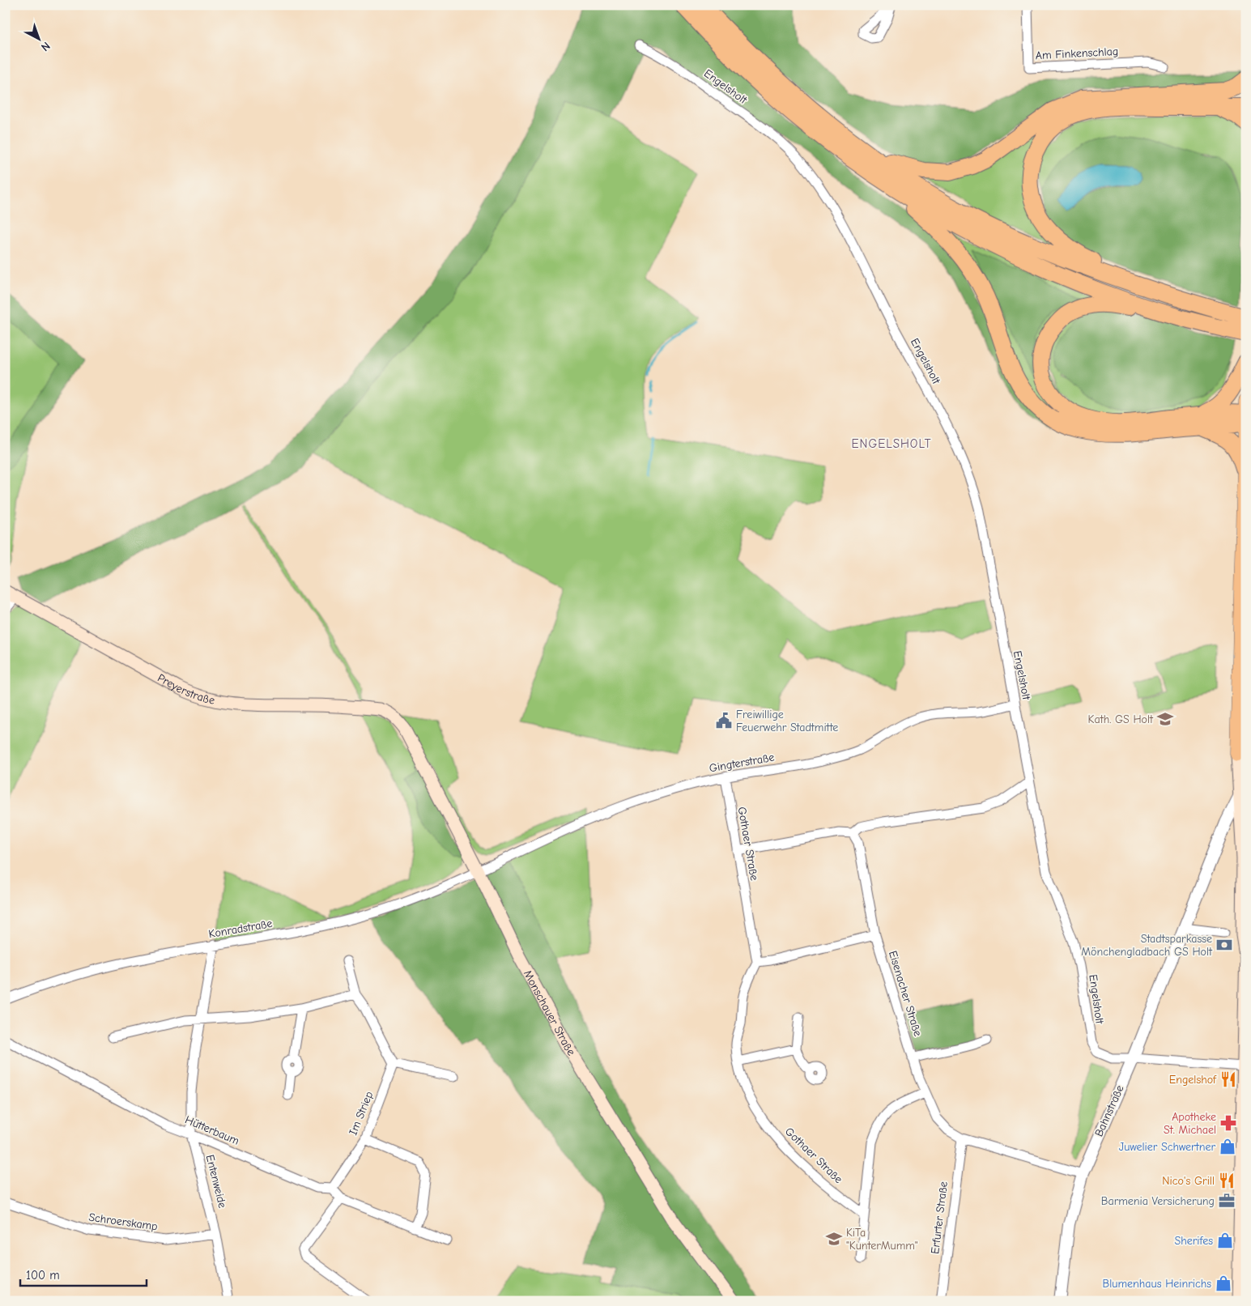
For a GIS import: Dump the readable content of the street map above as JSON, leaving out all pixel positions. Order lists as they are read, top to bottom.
{
  "streets": {
    "main road": ["Preyerstraße", "Monschauer Straße"],
    "street": [
      "Am Finkenschlag",
      "Engelsholt",
      "Gingterstraße",
      "Gothaer Straße",
      "Konradstraße",
      "Eisenacher Straße",
      "Bahnstraße",
      "Im Striep",
      "Hütterbaum",
      "Entenweide",
      "Erfurter Straße",
      "Schroerskamp"
    ]
  },
  "crossings": [
    ["Engelsholt", "Gingterstraße"],
    ["Engelsholt", "Bahnstraße"],
    ["Preyerstraße", "Monschauer Straße"],
    ["Gingterstraße", "Gothaer Straße"],
    ["Gingterstraße", "Konradstraße"],
    ["Gingterstraße", "Monschauer Straße"],
    ["Konradstraße", "Monschauer Straße"],
    ["Konradstraße", "Entenweide"],
    ["Eisenacher Straße", "Bahnstraße"],
    ["Eisenacher Straße", "Erfurter Straße"],
    ["Im Striep", "Hütterbaum"],
    ["Hütterbaum", "Entenweide"],
    ["Entenweide", "Schroerskamp"]
  ],
  "districts": ["ENGELSHOLT"],
  "places": {
    "school or university": ["Kath. GS Holt", "KiTa \"KunterMumm\""],
    "public building": ["Freiwillige Feuerwehr Stadtmitte"],
    "bank": ["Stadtsparkasse Mönchengladbach GS Holt"],
    "restaurant": ["Engelshof", "Nico's Grill"],
    "pharmacy": ["Apotheke St. Michael"],
    "shop": ["Juwelier Schwertner", "Sherifes", "Blumenhaus Heinrichs"],
    "office": ["Barmenia Versicherung"]
  },
  "scale_bar": "100 m",
  "north": "bottom right"
}
